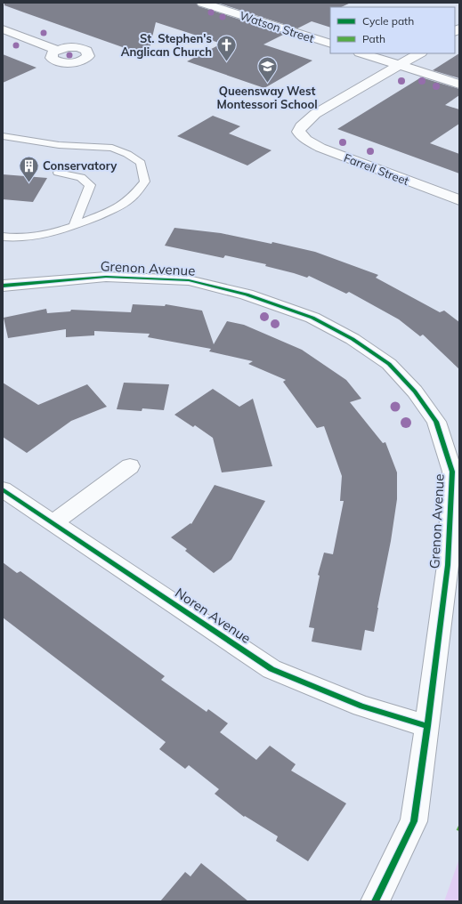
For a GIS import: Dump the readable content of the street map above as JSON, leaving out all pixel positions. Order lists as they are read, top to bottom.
{
  "streets": {
    "street": [
      "Watson Street",
      "Farrell Street",
      "Grenon Avenue",
      "Noren Avenue"
    ]
  },
  "crossings": [
    ["Grenon Avenue", "Noren Avenue"]
  ],
  "places": {
    "church": ["St. Stephen's Anglican Church"],
    "school or university": ["Queensway West Montessori School"],
    "building": ["Conservatory"]
  },
  "legend": ["Cycle path", "Path"]
}
